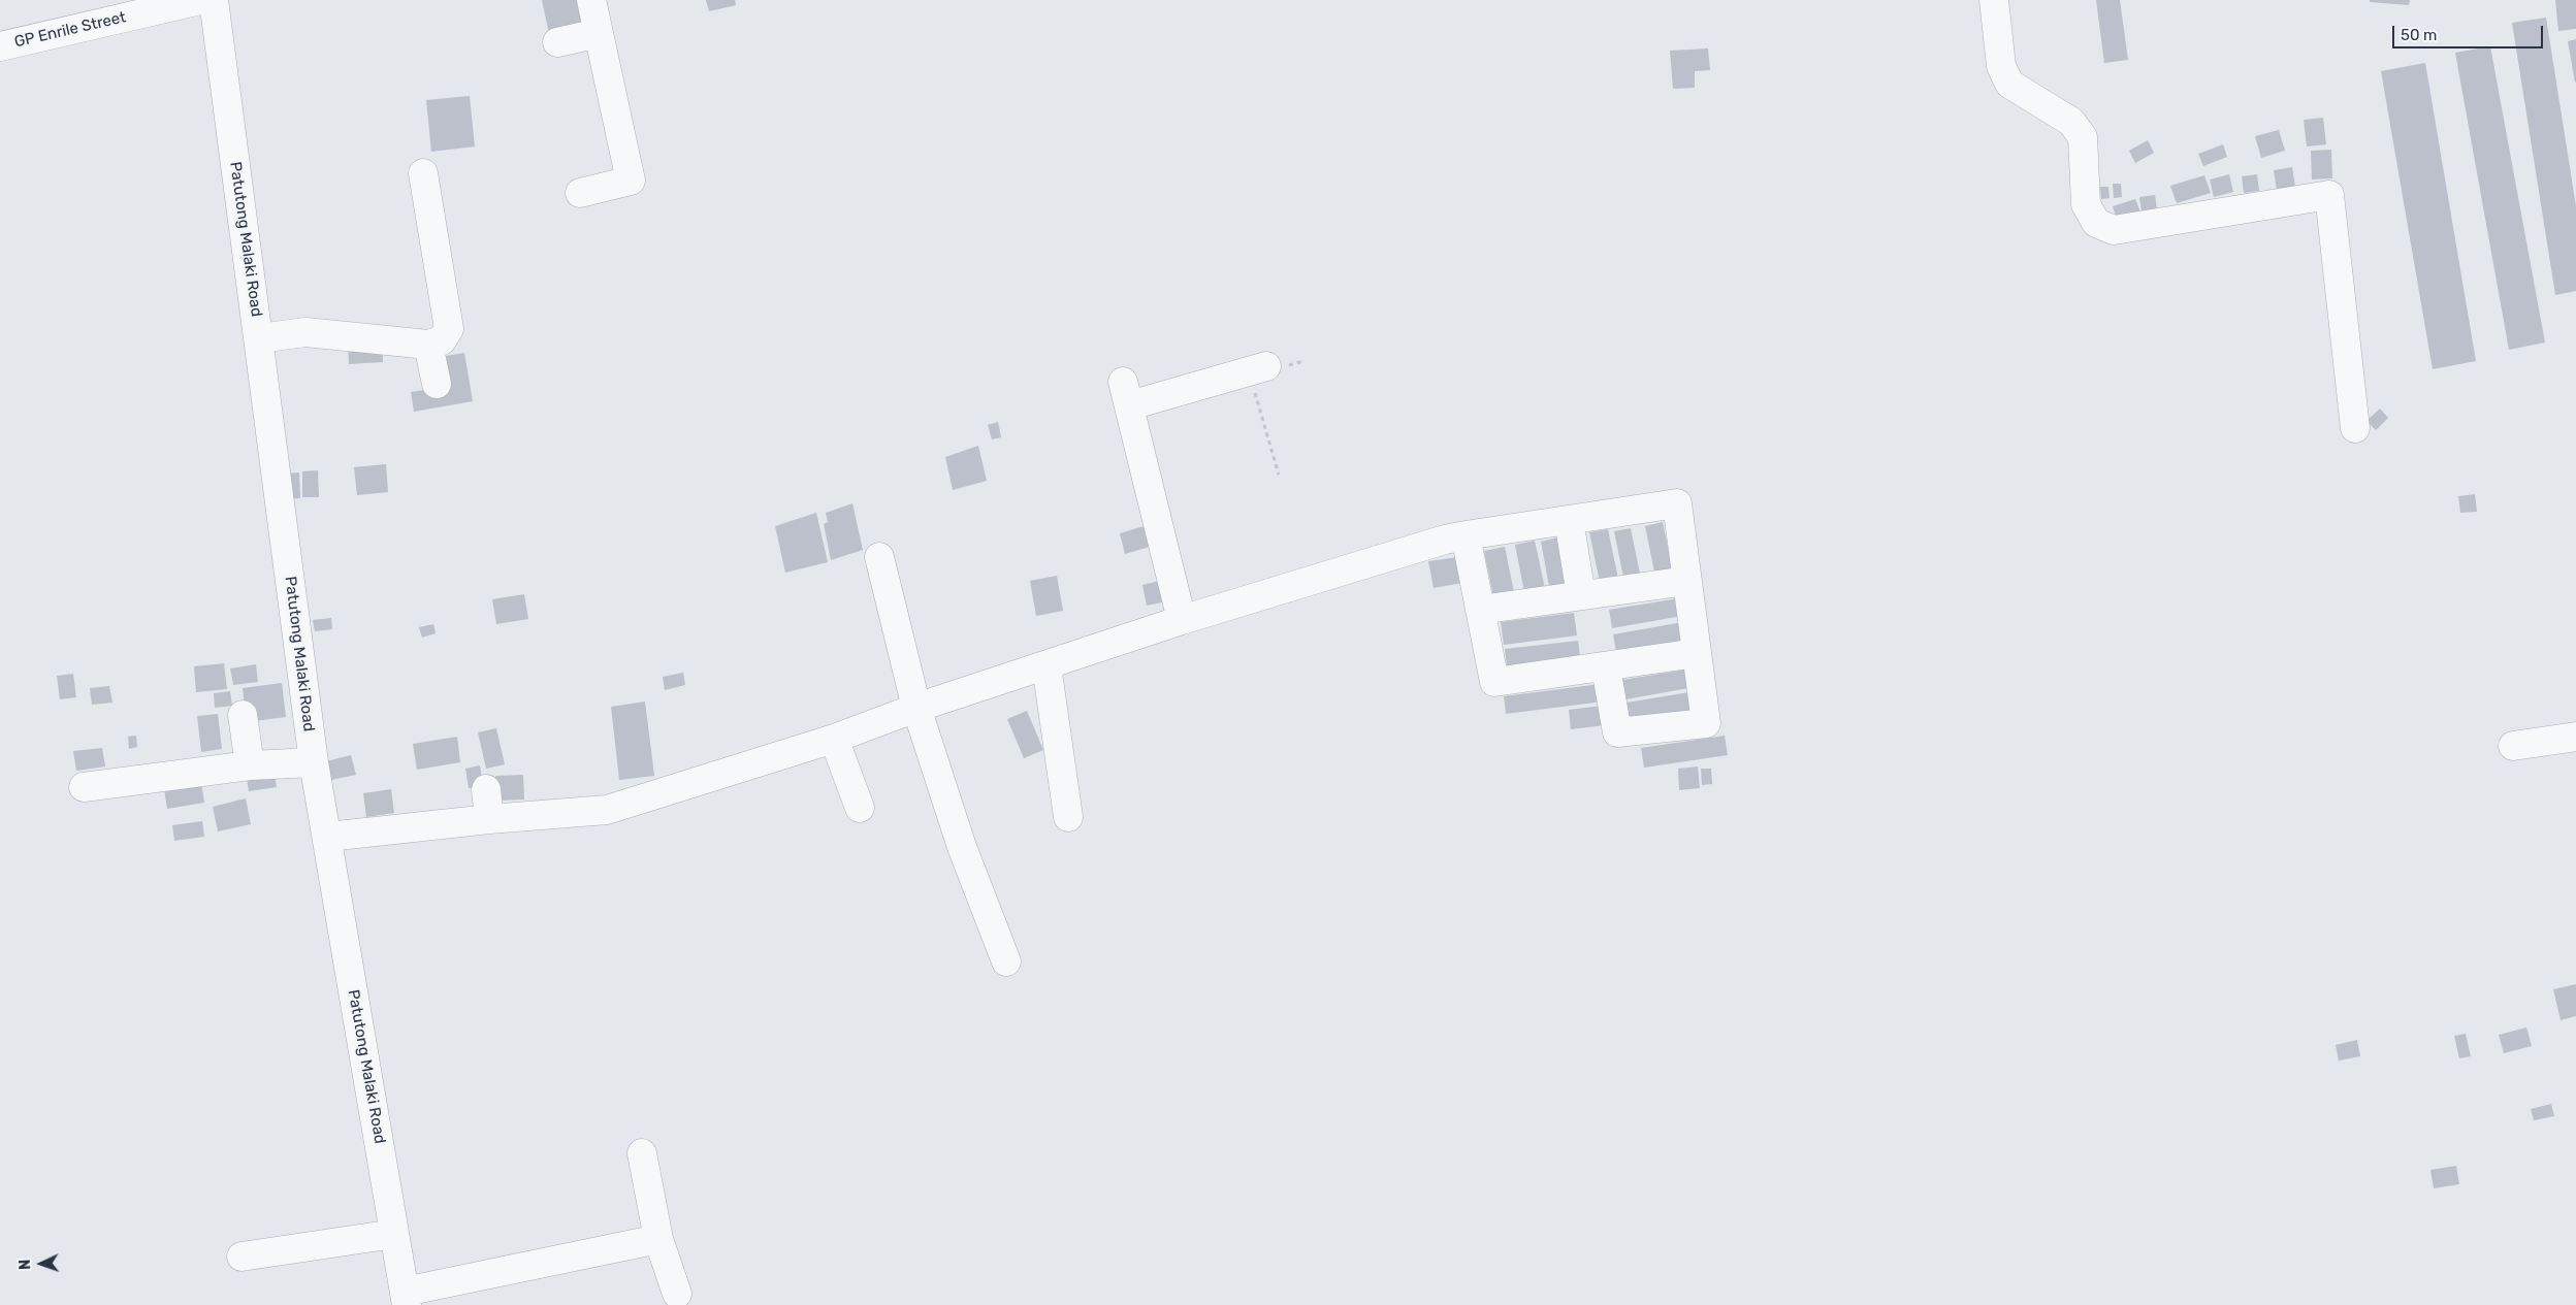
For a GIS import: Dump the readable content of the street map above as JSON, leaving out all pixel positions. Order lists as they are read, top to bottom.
{
  "streets": {
    "street": ["GP Enrile Street", "Patutong Malaki Road"]
  },
  "scale_bar": "50 m",
  "north": "left"
}
